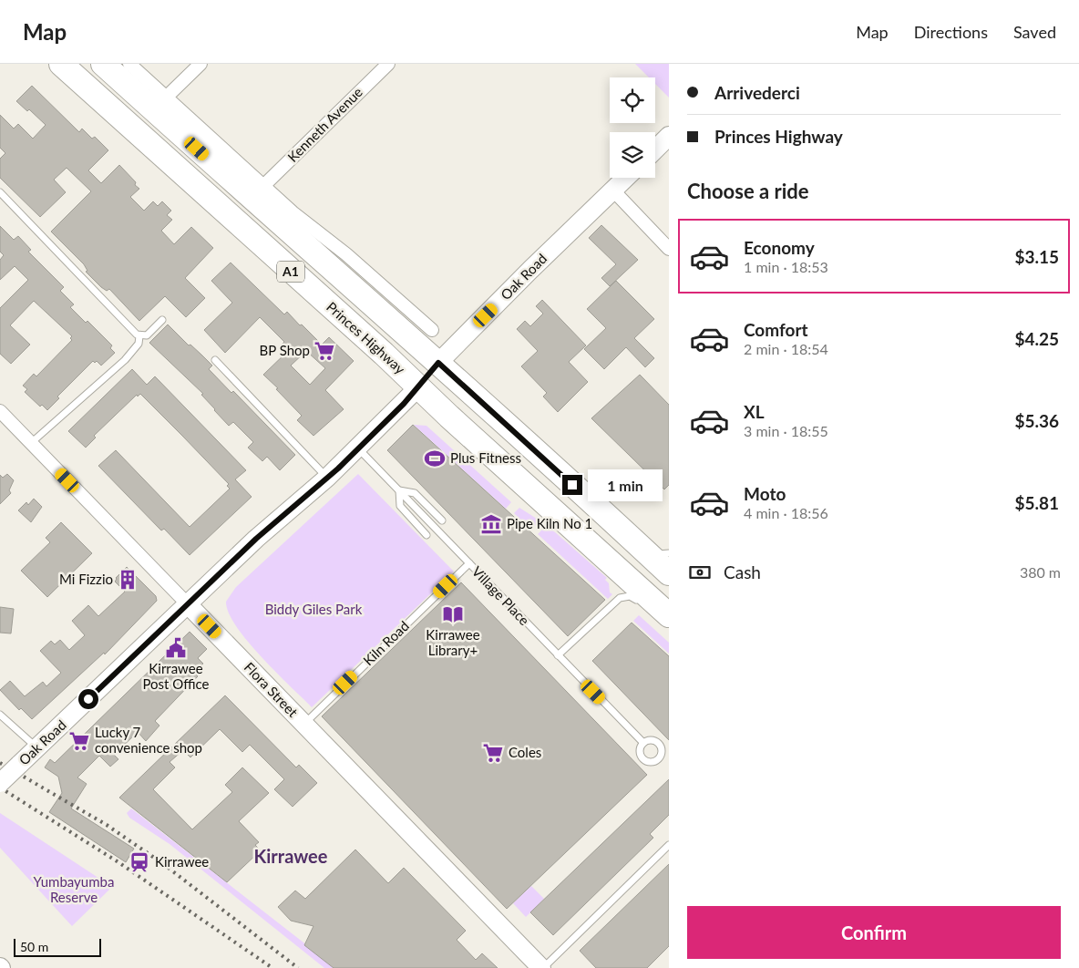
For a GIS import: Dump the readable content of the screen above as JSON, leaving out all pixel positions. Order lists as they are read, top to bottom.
{
  "streets": {
    "highway": ["A1", "Oak Road", "Princes Highway"],
    "street": ["Kenneth Avenue", "Flora Street"],
    "lane": ["Village Place", "Kiln Road"]
  },
  "crossings": [
    ["A1", "Oak Road"],
    ["Oak Road", "Princes Highway"],
    ["Oak Road", "Village Place"],
    ["Oak Road", "Flora Street"],
    ["Village Place", "Kiln Road"],
    ["Kiln Road", "Flora Street"]
  ],
  "districts": ["Kirrawee"],
  "parks": ["Biddy Giles Park", "Yumbayumba Reserve"],
  "places": {
    "supermarket": ["BP Shop", "Lucky 7 convenience shop", "Coles"],
    "sports": ["Plus Fitness"],
    "museum": ["Pipe Kiln No 1"],
    "building": ["Mi Fizzio"],
    "library": ["Kirrawee Library+"],
    "public building": ["Kirrawee Post Office"],
    "station": ["Kirrawee"]
  },
  "scale_bar": "50 m",
  "page": {
    "header": "Map",
    "nav": ["Map", "Directions", "Saved"],
    "banner": ["Arrivederci", "Princes Highway"],
    "heading": "Choose a ride",
    "list": [
      {
        "name": "Economy",
        "note": "1 min · 18:53",
        "value": "$3.15"
      },
      {
        "name": "Comfort",
        "note": "2 min · 18:54",
        "value": "$4.25"
      },
      {
        "name": "XL",
        "note": "3 min · 18:55",
        "value": "$5.36"
      },
      {
        "name": "Moto",
        "note": "4 min · 18:56",
        "value": "$5.81"
      }
    ],
    "bubble": "1 min",
    "pay": ["Cash", "380 m"],
    "buttons": "Confirm",
    "scale": "50 m"
  }
}
